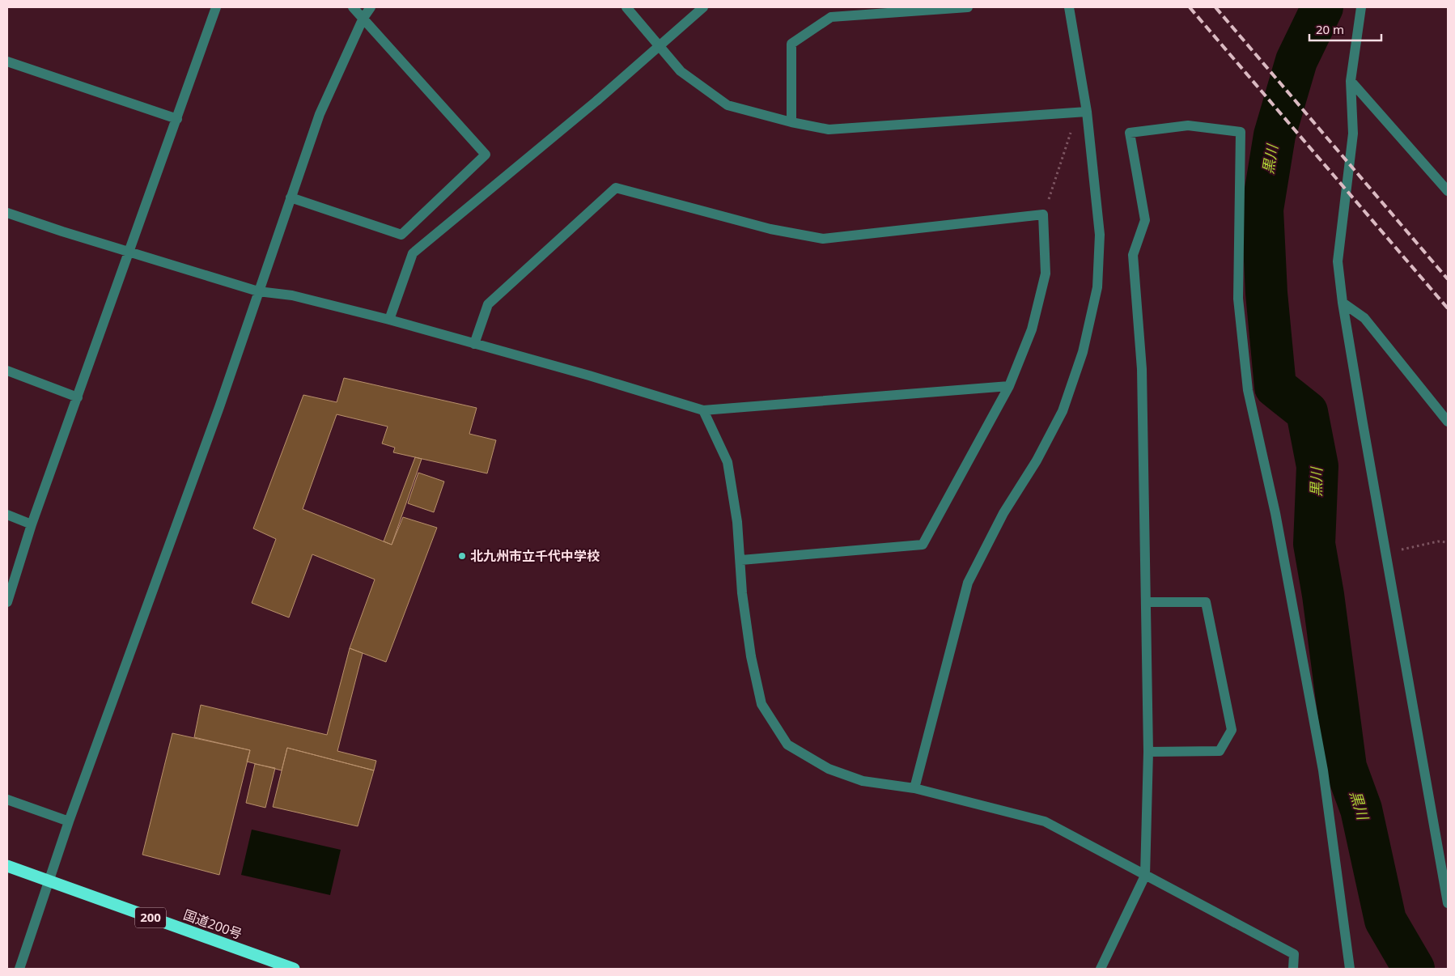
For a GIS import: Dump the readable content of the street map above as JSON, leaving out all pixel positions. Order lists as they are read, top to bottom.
{
  "streets": {
    "highway": ["200", "国道200号"]
  },
  "water": ["黒川"],
  "places": ["北九州市立千代中学校"],
  "scale_bar": "20 m"
}
